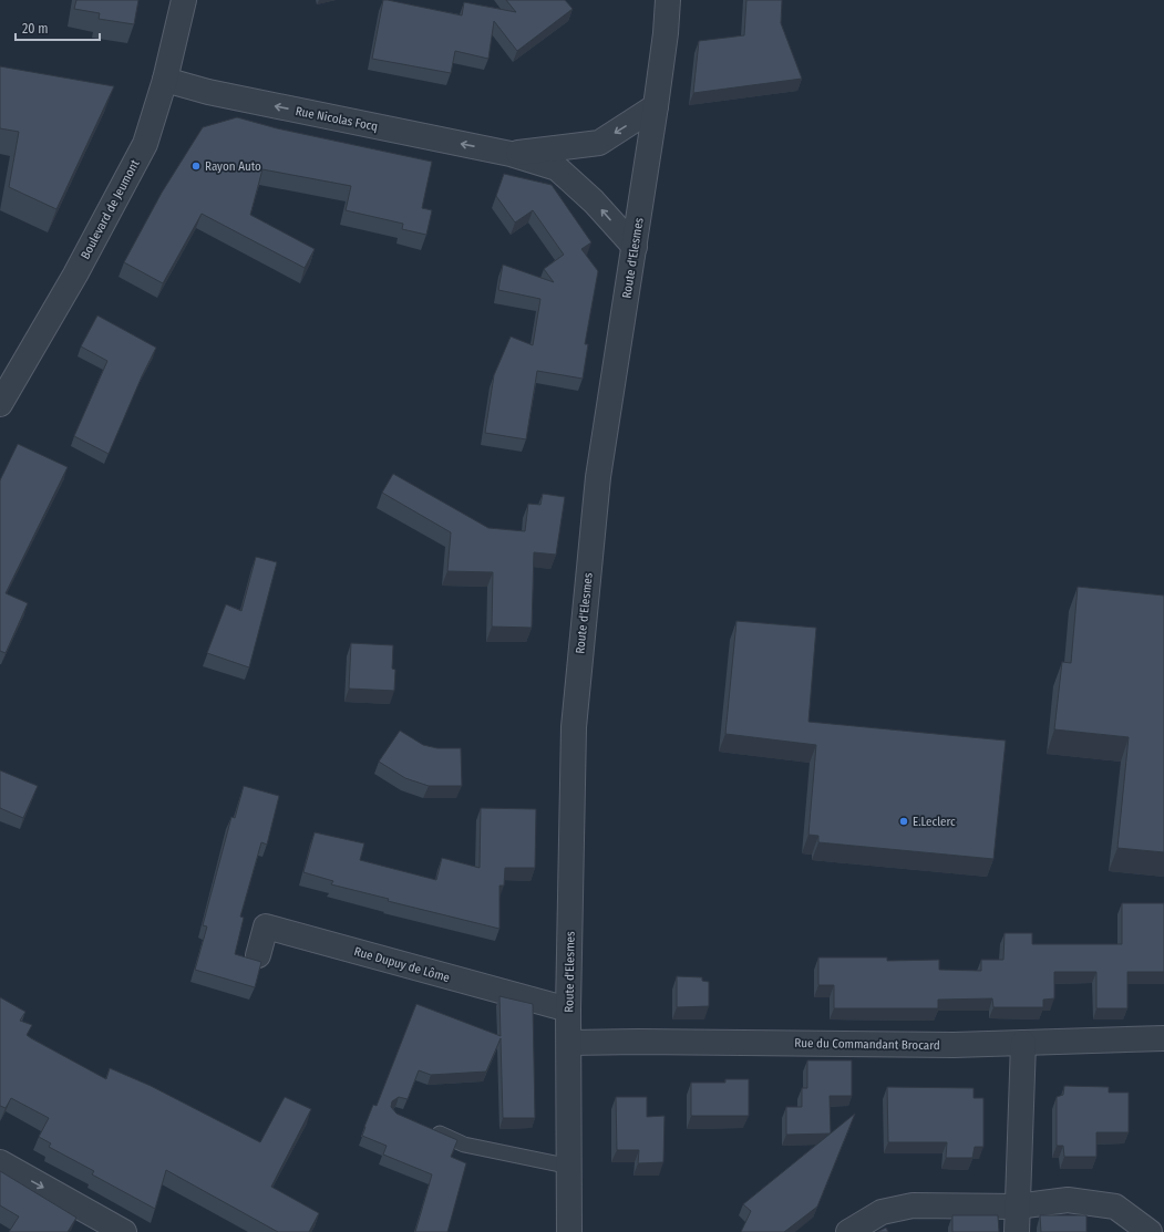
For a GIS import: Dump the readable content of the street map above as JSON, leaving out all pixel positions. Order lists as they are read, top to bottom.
{
  "streets": {
    "street": [
      "Rue Nicolas Focq",
      "Boulevard de Jeumont",
      "Route d'Elesmes",
      "Rue Dupuy de Lôme",
      "Rue du Commandant Brocard"
    ]
  },
  "crossings": [
    ["Rue Nicolas Focq", "Boulevard de Jeumont"],
    ["Rue Nicolas Focq", "Route d'Elesmes"],
    ["Route d'Elesmes", "Rue Dupuy de Lôme"],
    ["Route d'Elesmes", "Rue du Commandant Brocard"]
  ],
  "one_way": ["Rue Nicolas Focq"],
  "places": ["Rayon Auto", "E.Leclerc"],
  "scale_bar": "20 m"
}
